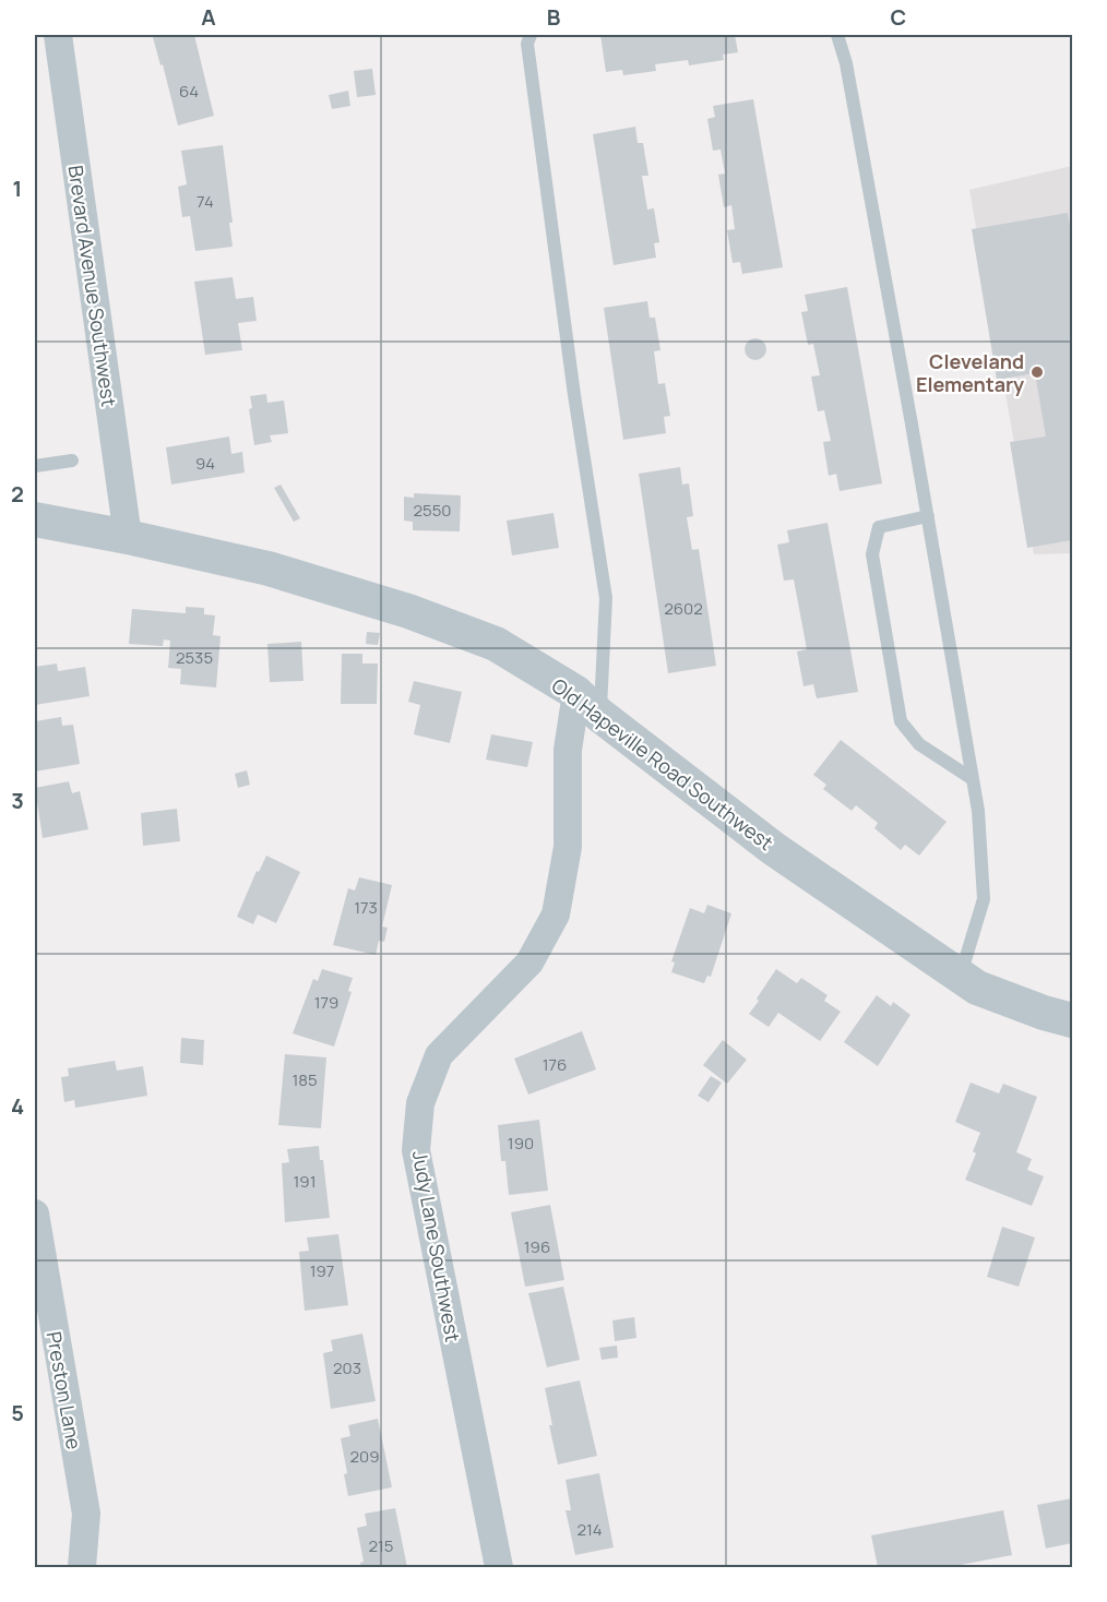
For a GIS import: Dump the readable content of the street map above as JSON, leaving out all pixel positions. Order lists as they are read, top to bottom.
{
  "streets": {
    "street": [
      "Brevard Avenue Southwest",
      "Old Hapeville Road Southwest",
      "Judy Lane Southwest",
      "Preston Lane"
    ]
  },
  "crossings": [
    ["Brevard Avenue Southwest", "Old Hapeville Road Southwest"],
    ["Old Hapeville Road Southwest", "Judy Lane Southwest"]
  ],
  "places": ["Cleveland Elementary"],
  "house_numbers": [
    "64",
    "74",
    "94",
    "2550",
    "2602",
    "2535",
    "173",
    "179",
    "176",
    "185",
    "190",
    "191",
    "196",
    "197",
    "203",
    "209",
    "214",
    "215"
  ],
  "grid": {
    "columns": ["A", "B", "C"],
    "rows": [
      "1",
      "2",
      "3",
      "4",
      "5"
    ]
  }
}
